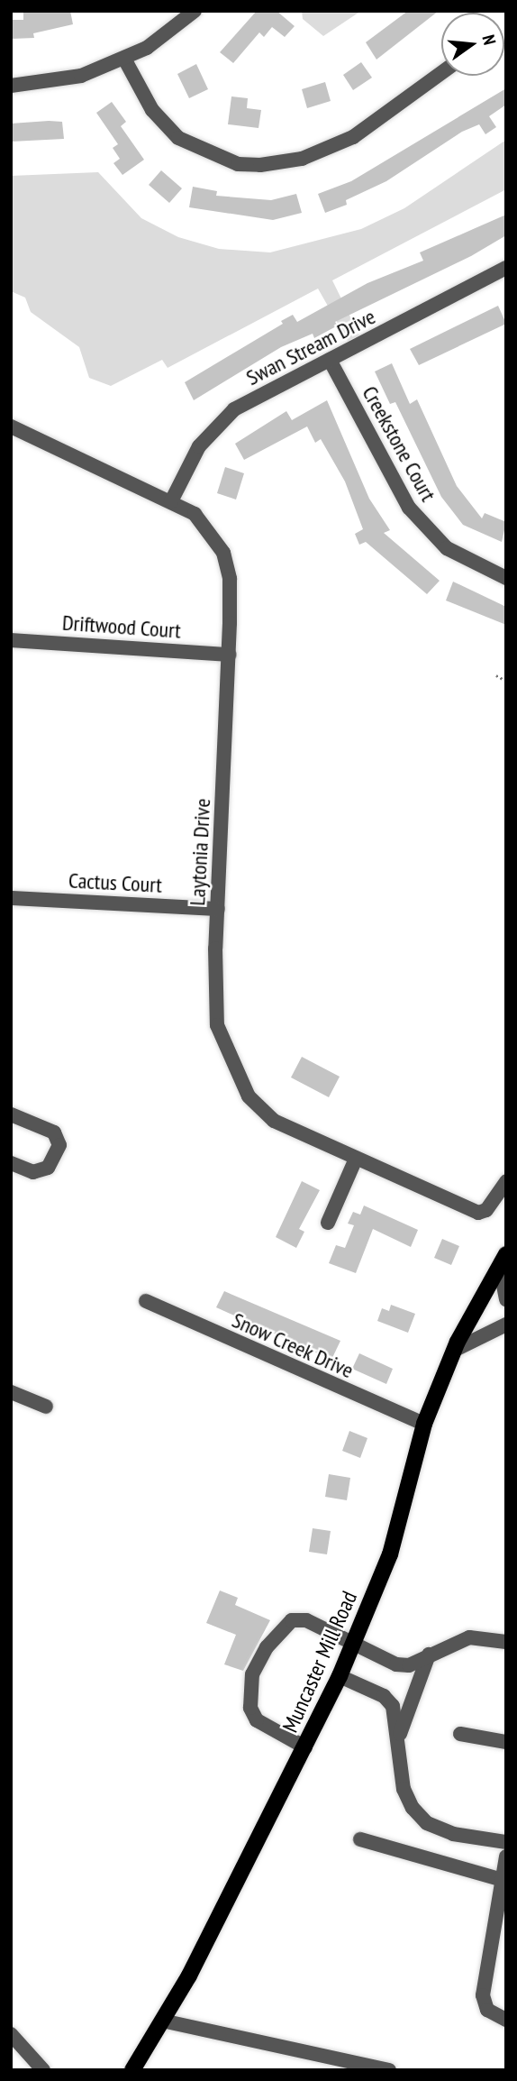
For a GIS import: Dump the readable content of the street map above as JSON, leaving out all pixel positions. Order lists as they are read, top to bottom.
{
  "streets": {
    "main road": ["Muncaster Mill Road"],
    "street": [
      "Swan Stream Drive",
      "Creekstone Court",
      "Driftwood Court",
      "Laytonia Drive",
      "Cactus Court",
      "Snow Creek Drive"
    ]
  },
  "crossings": [
    ["Swan Stream Drive", "Creekstone Court"],
    ["Swan Stream Drive", "Laytonia Drive"],
    ["Driftwood Court", "Laytonia Drive"],
    ["Laytonia Drive", "Cactus Court"],
    ["Snow Creek Drive", "Muncaster Mill Road"]
  ],
  "north": "right"
}
